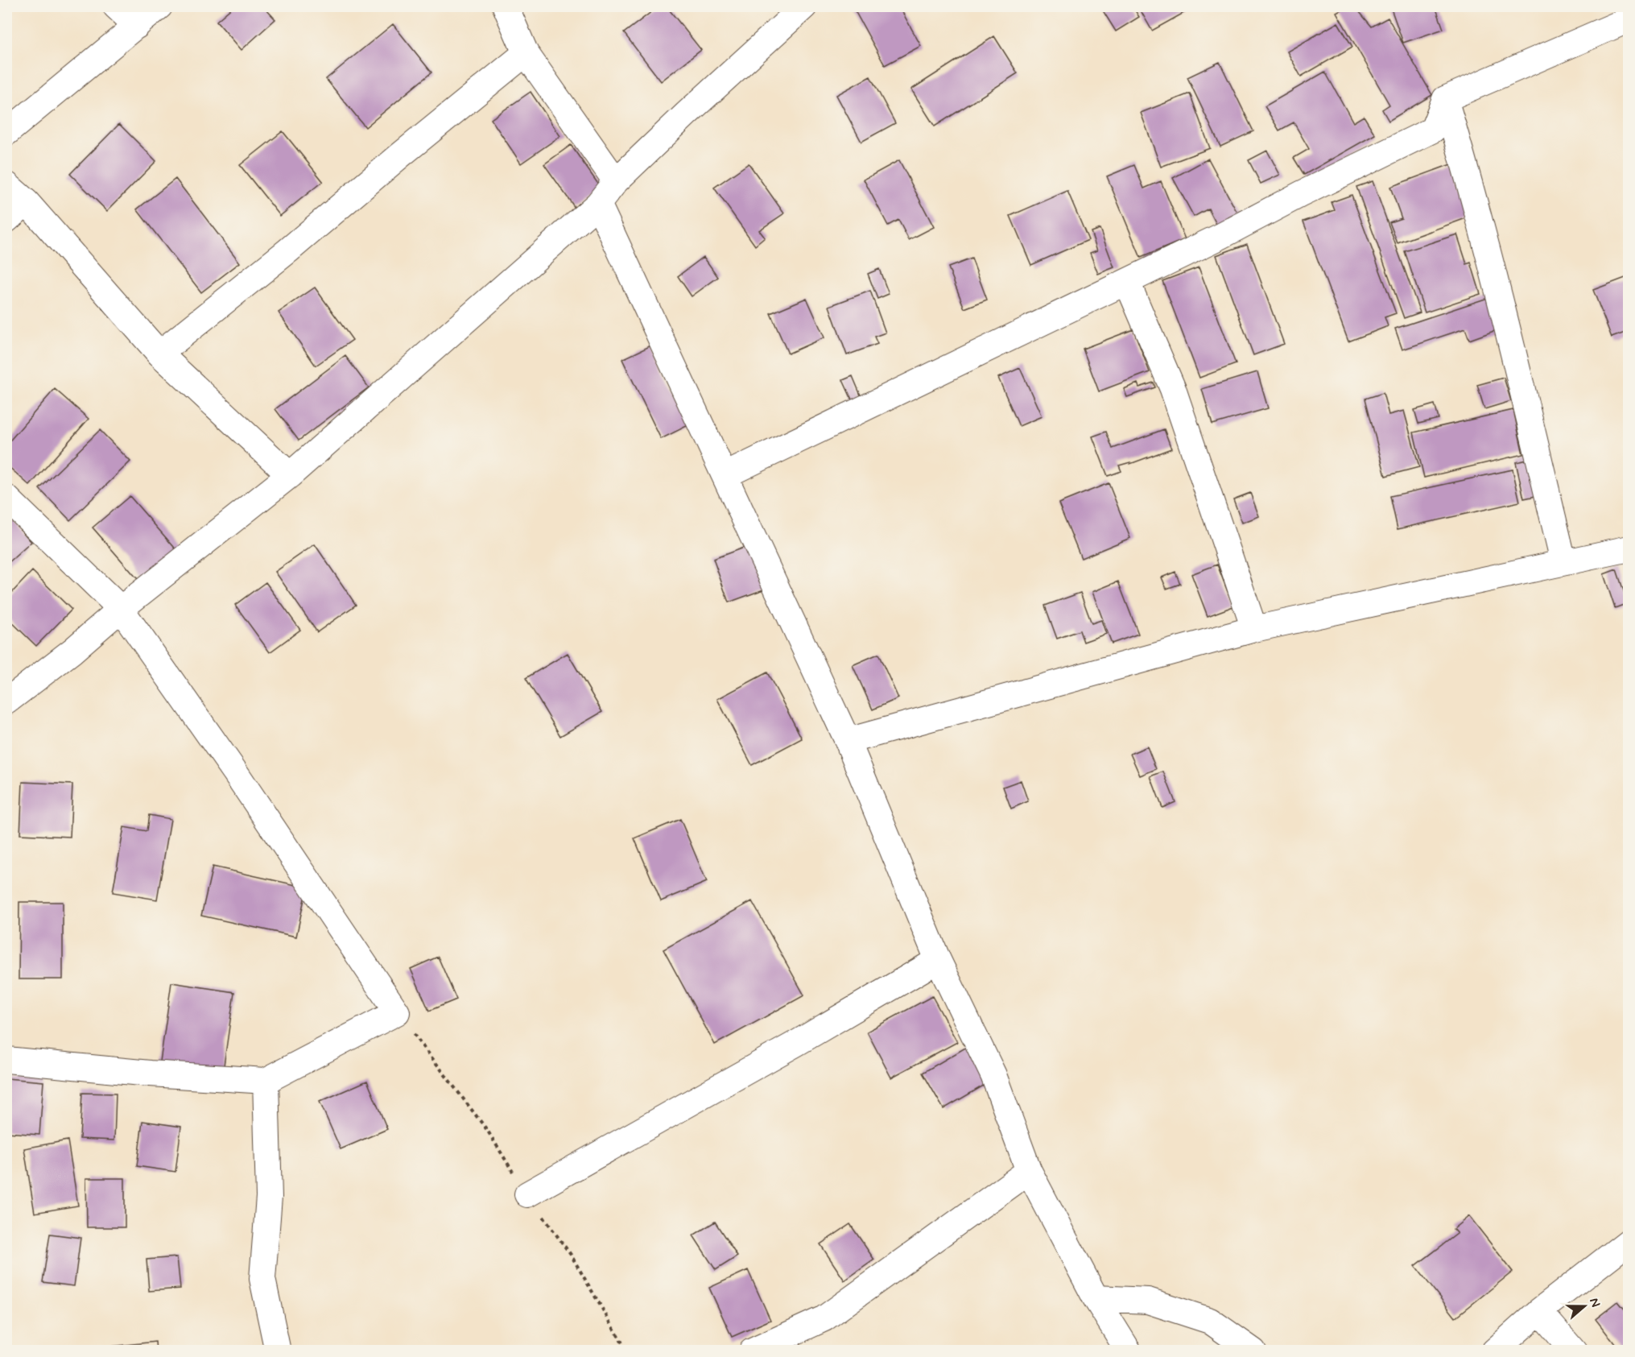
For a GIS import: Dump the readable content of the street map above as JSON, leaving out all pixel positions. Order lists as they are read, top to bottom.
{
  "north": "right"
}
